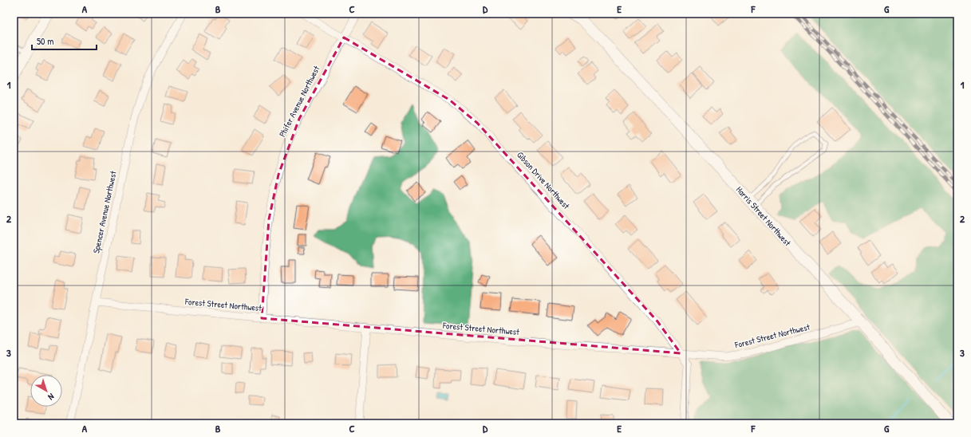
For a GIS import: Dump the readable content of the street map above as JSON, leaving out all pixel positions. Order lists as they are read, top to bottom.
{
  "streets": {
    "street": [
      "Phifer Avenue Northwest",
      "Gibson Drive Northwest",
      "Spencer Avenue Northwest",
      "Harris Street Northwest",
      "Forest Street Northwest"
    ]
  },
  "crossings": [
    ["Phifer Avenue Northwest", "Gibson Drive Northwest"],
    ["Phifer Avenue Northwest", "Forest Street Northwest"],
    ["Gibson Drive Northwest", "Forest Street Northwest"],
    ["Spencer Avenue Northwest", "Forest Street Northwest"],
    ["Harris Street Northwest", "Forest Street Northwest"]
  ],
  "scale_bar": "50 m",
  "north": "bottom right",
  "grid": {
    "columns": [
      "A",
      "B",
      "C",
      "D",
      "E",
      "F",
      "G"
    ],
    "rows": ["1", "2", "3"]
  }
}
